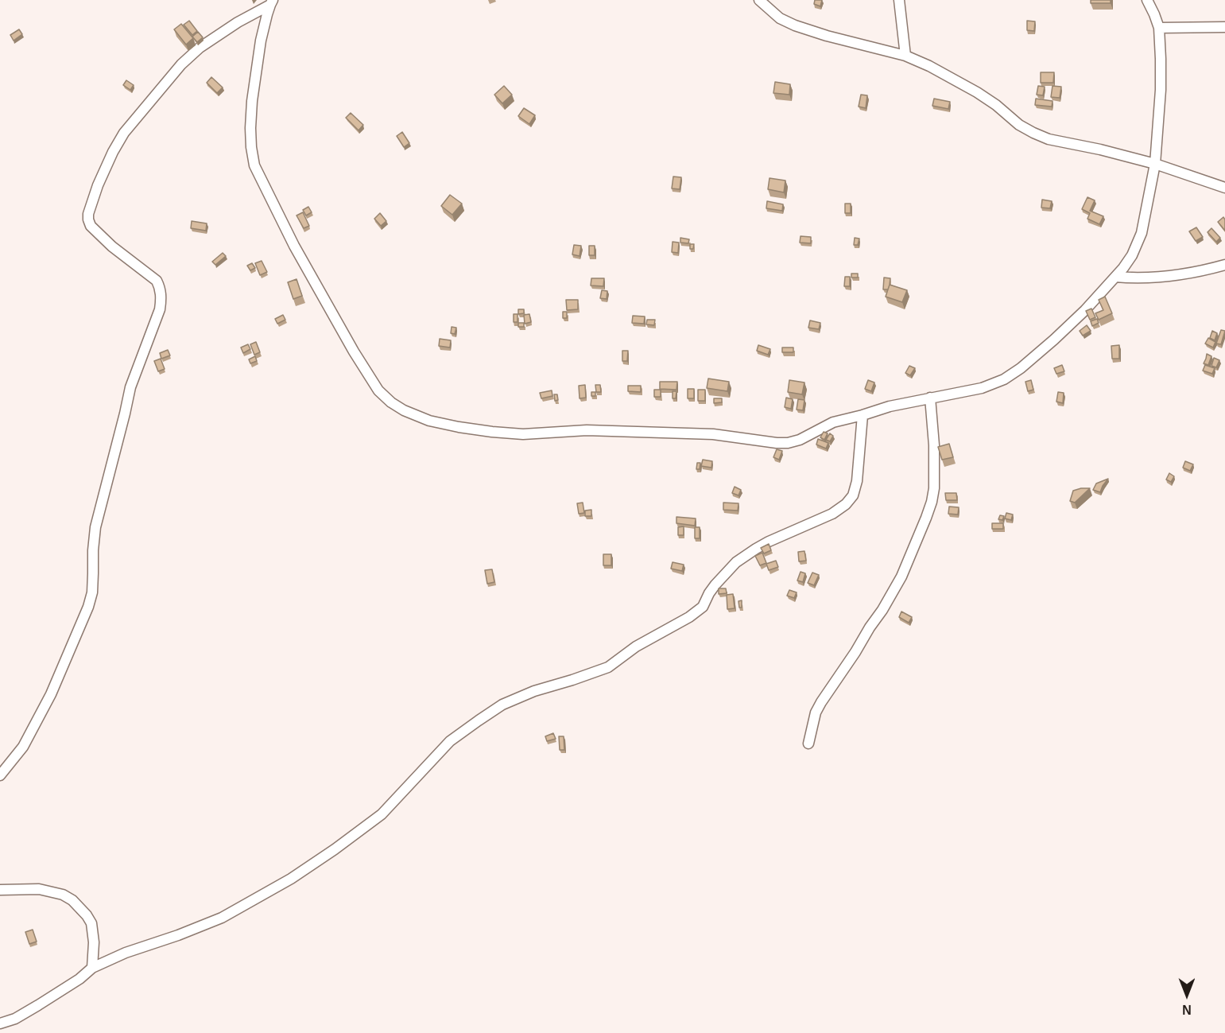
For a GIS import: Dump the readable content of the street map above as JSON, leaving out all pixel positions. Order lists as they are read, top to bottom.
{
  "north": "bottom"
}
